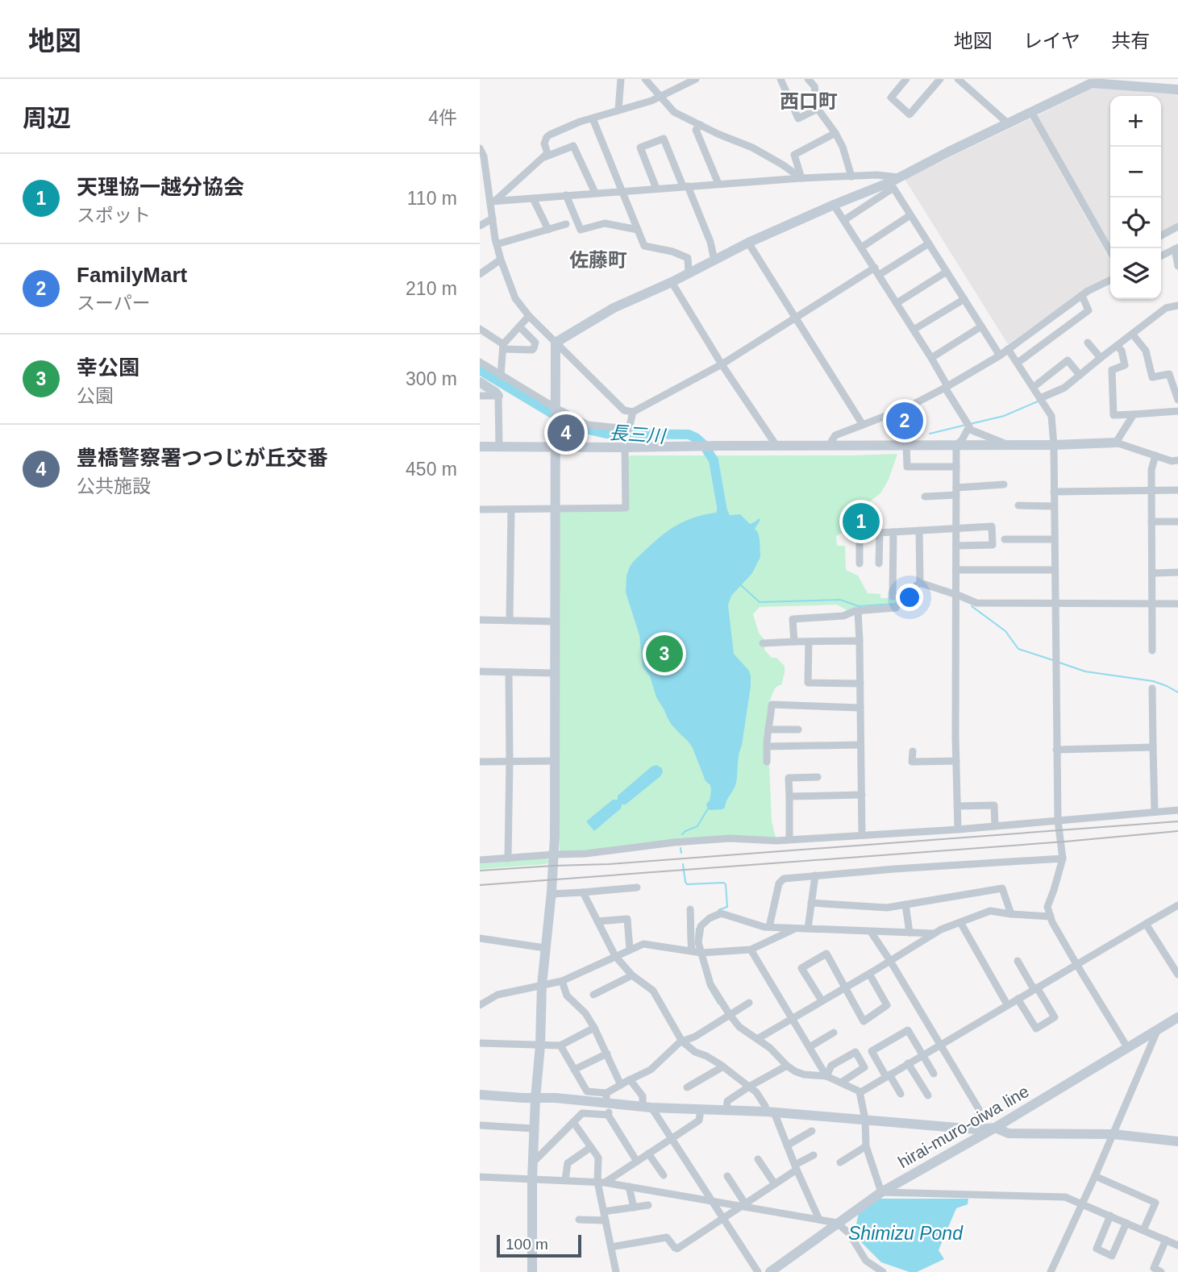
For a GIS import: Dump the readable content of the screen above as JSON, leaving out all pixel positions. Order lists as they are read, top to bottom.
{
  "streets": {
    "street": ["hirai-muro-oiwa line"]
  },
  "districts": ["西口町", "佐藤町"],
  "water": ["長三川", "Shimizu Pond"],
  "scale_bar": "100 m",
  "page": {
    "header": "地図",
    "nav": ["地図", "レイヤ", "共有"],
    "heading": ["周辺", "4件"],
    "map_buttons": ["+", "−"],
    "list": [
      {
        "mark": "1",
        "name": "天理協一越分協会",
        "note": "スポット",
        "value": "110 m"
      },
      {
        "mark": "2",
        "name": "FamilyMart",
        "note": "スーパー",
        "value": "210 m"
      },
      {
        "mark": "3",
        "name": "幸公園",
        "note": "公園",
        "value": "300 m"
      },
      {
        "mark": "4",
        "name": "豊橋警察署つつじが丘交番",
        "note": "公共施設",
        "value": "450 m"
      }
    ],
    "pins": [
      "2",
      "4",
      "1",
      "3"
    ],
    "scale": "100 m"
  }
}
